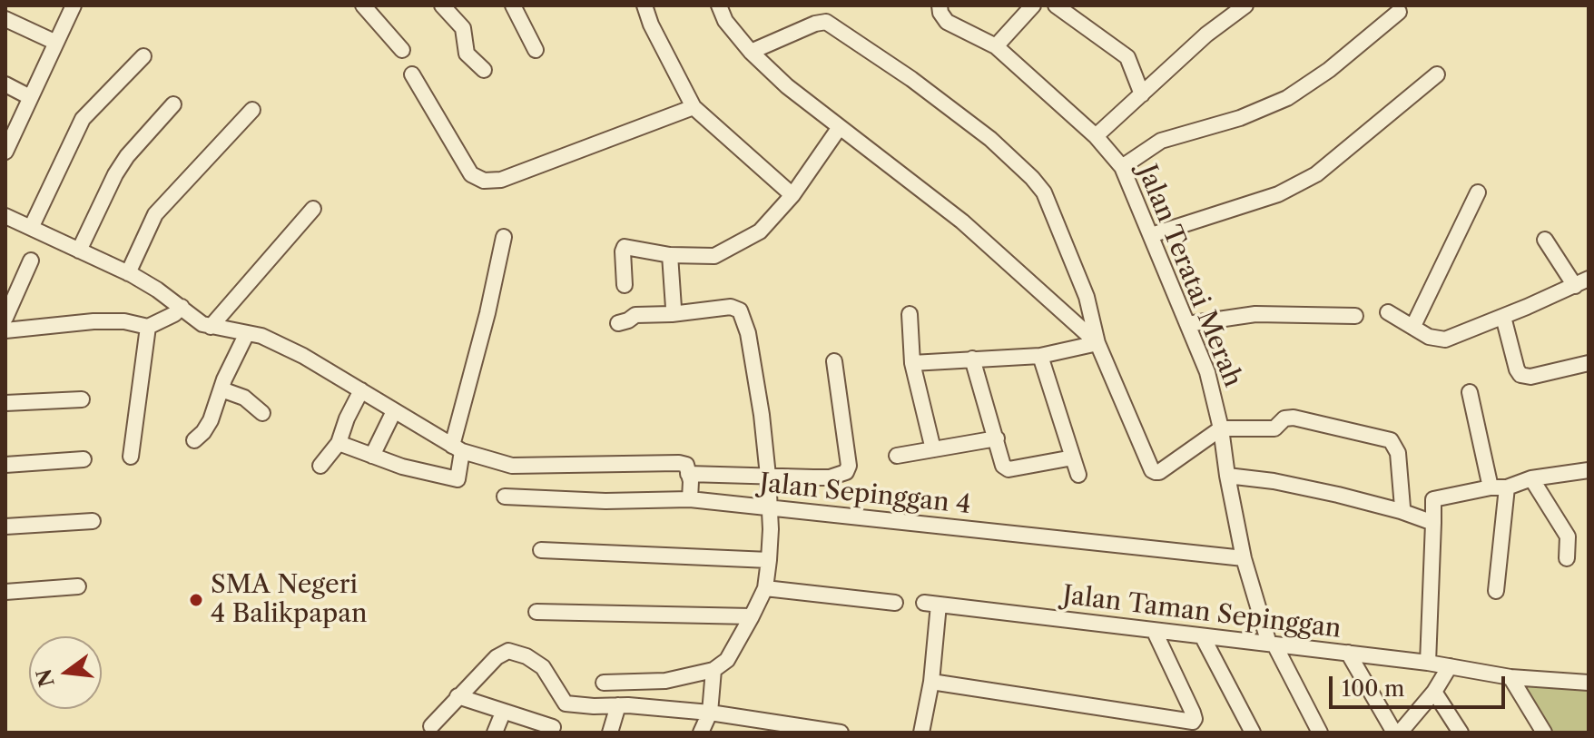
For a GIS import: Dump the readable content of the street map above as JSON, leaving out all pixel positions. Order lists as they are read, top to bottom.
{
  "streets": {
    "street": ["Jalan Teratai Merah", "Jalan Sepinggan 4", "Jalan Taman Sepinggan"]
  },
  "crossings": [
    ["Jalan Teratai Merah", "Jalan Sepinggan 4"],
    ["Jalan Teratai Merah", "Jalan Taman Sepinggan"]
  ],
  "places": ["SMA Negeri 4 Balikpapan"],
  "scale_bar": "100 m",
  "north": "left"
}
